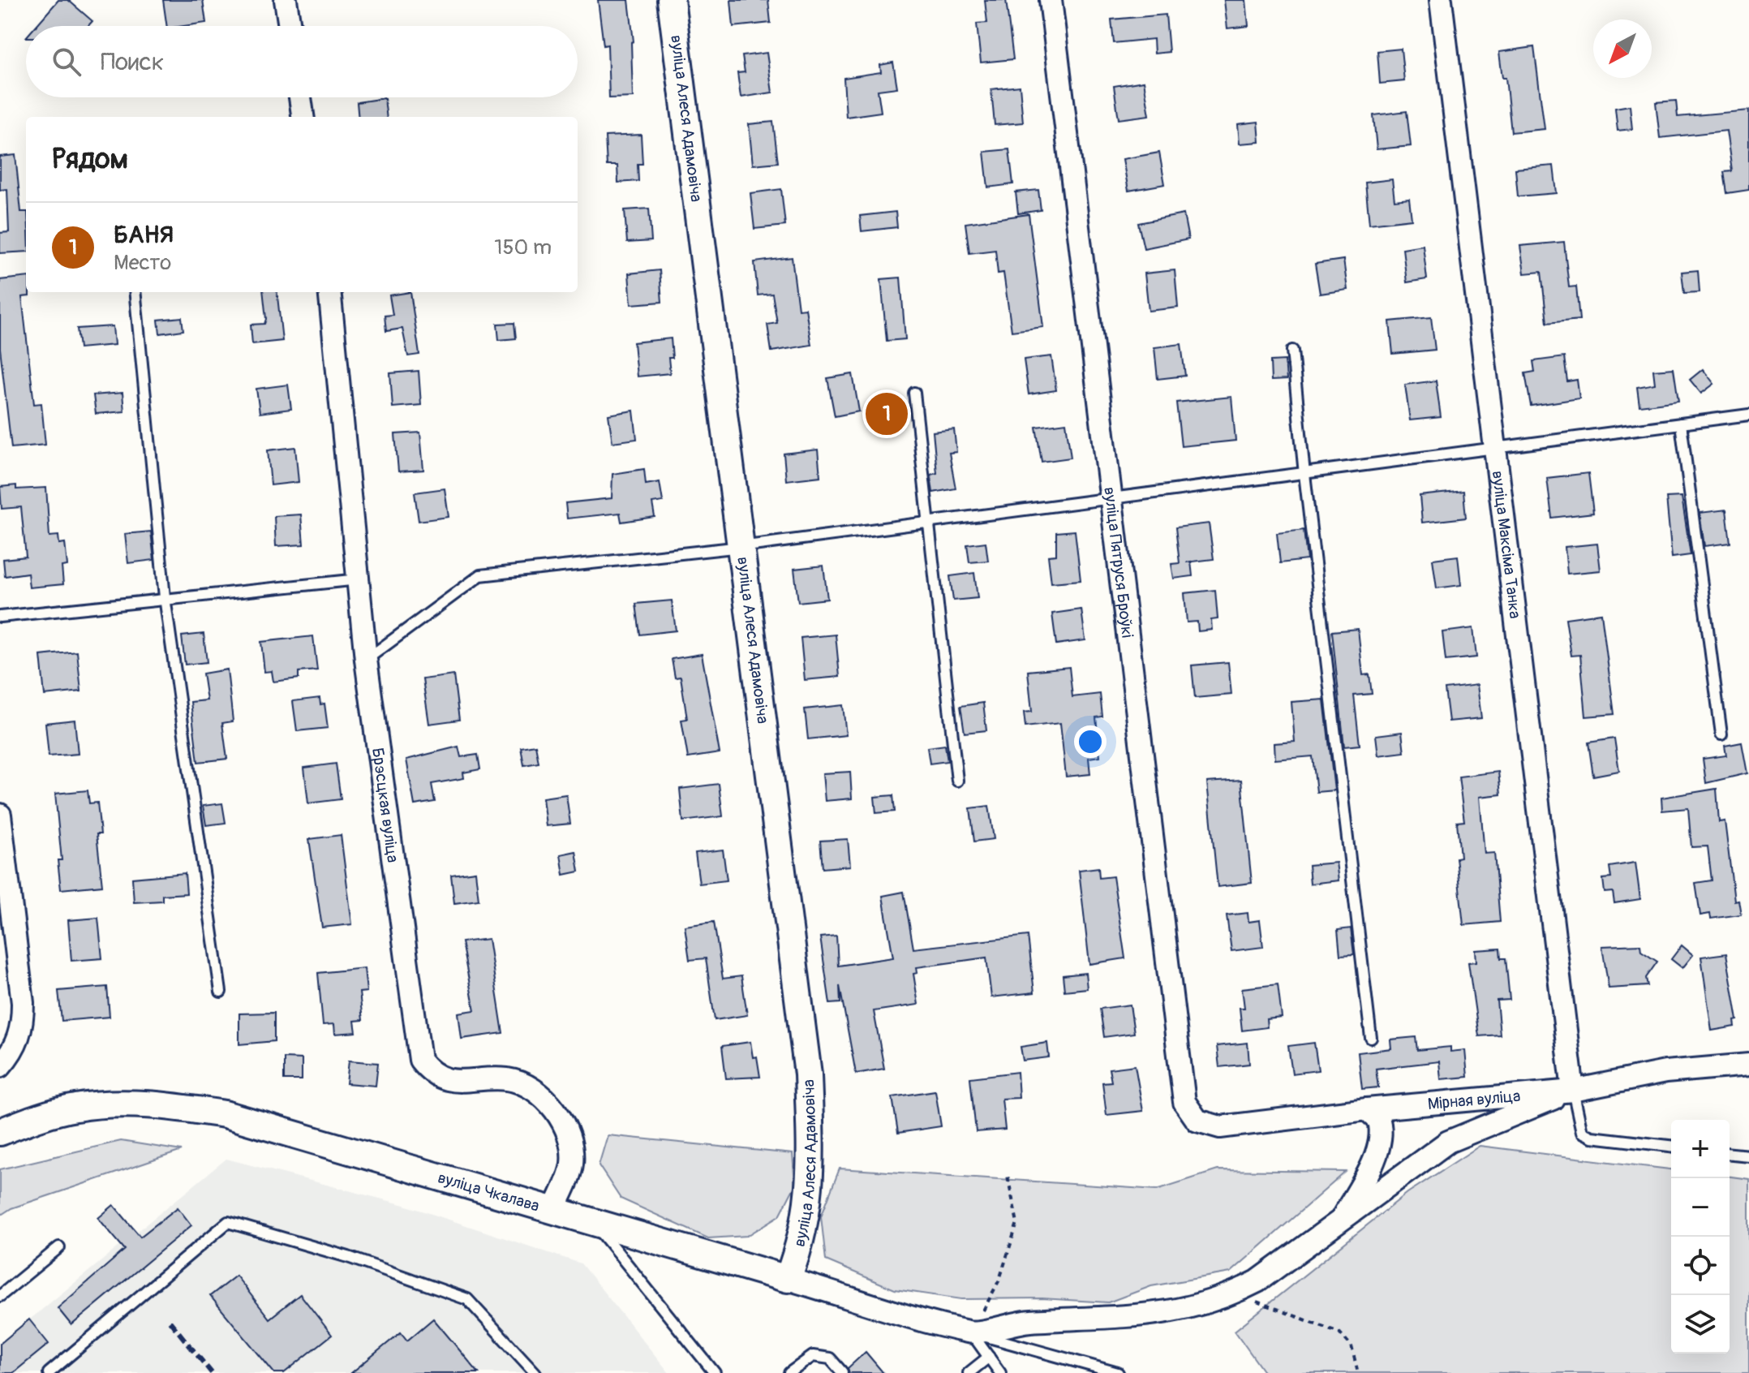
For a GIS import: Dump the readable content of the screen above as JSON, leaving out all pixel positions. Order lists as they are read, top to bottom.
{
  "streets": {
    "street": [
      "вуліца Алеся Адамовіча",
      "вуліца Максіма Танка",
      "вуліца Пятруся Броўкі",
      "Брэсцкая вуліца",
      "Мірная вуліца",
      "вуліца Чкалава"
    ]
  },
  "crossings": [
    ["вуліца Алеся Адамовіча", "вуліца Чкалава"],
    ["вуліца Максіма Танка", "Мірная вуліца"],
    ["вуліца Пятруся Броўкі", "Мірная вуліца"],
    ["Брэсцкая вуліца", "вуліца Чкалава"]
  ],
  "north": "bottom left",
  "page": {
    "search": "Поиск",
    "heading": "Рядом",
    "list": [
      {
        "mark": "1",
        "name": "БАНЯ",
        "note": "Место",
        "value": "150 m"
      }
    ],
    "pins": "1",
    "map_buttons": ["+", "−"]
  }
}
